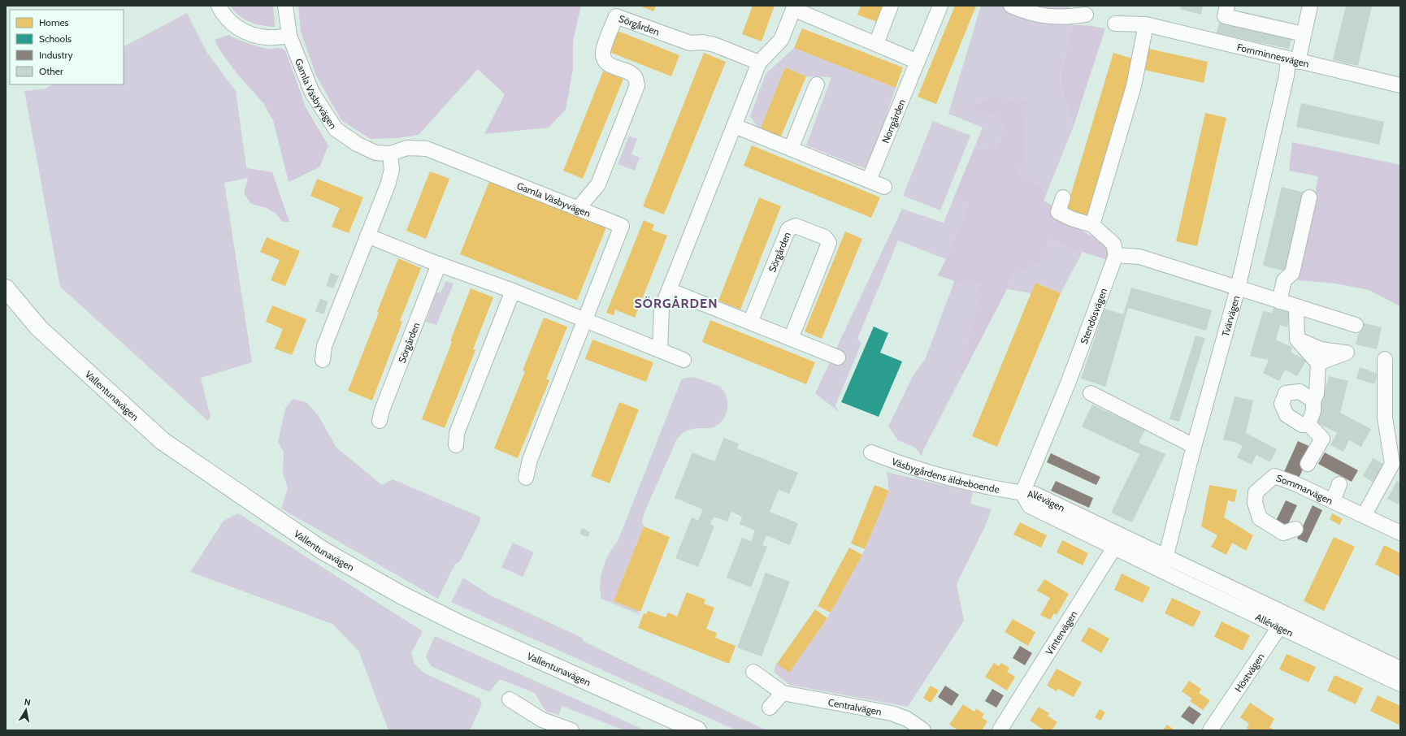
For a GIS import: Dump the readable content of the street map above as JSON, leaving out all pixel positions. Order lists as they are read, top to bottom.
{
  "streets": {
    "main road": ["Vallentunavägen"],
    "street": [
      "Sörgården",
      "Fornminnesvägen",
      "Gamla Väsbyvägen",
      "Norrgården",
      "Stendösvägen",
      "Tvärvägen",
      "Väsbygårdens äldreboende",
      "Sommarvägen",
      "Allévägen",
      "Vintervägen",
      "Höstvägen",
      "Centralvägen"
    ]
  },
  "crossings": [
    ["Sörgården", "Gamla Väsbyvägen"],
    ["Fornminnesvägen", "Tvärvägen"],
    ["Stendösvägen", "Väsbygårdens äldreboende"],
    ["Stendösvägen", "Allévägen"],
    ["Tvärvägen", "Allévägen"],
    ["Väsbygårdens äldreboende", "Allévägen"],
    ["Allévägen", "Vintervägen"],
    ["Allévägen", "Höstvägen"]
  ],
  "districts": ["SÖRGÅRDEN"],
  "legend": [
    "Homes",
    "Schools",
    "Industry",
    "Other"
  ],
  "north": "top"
}
